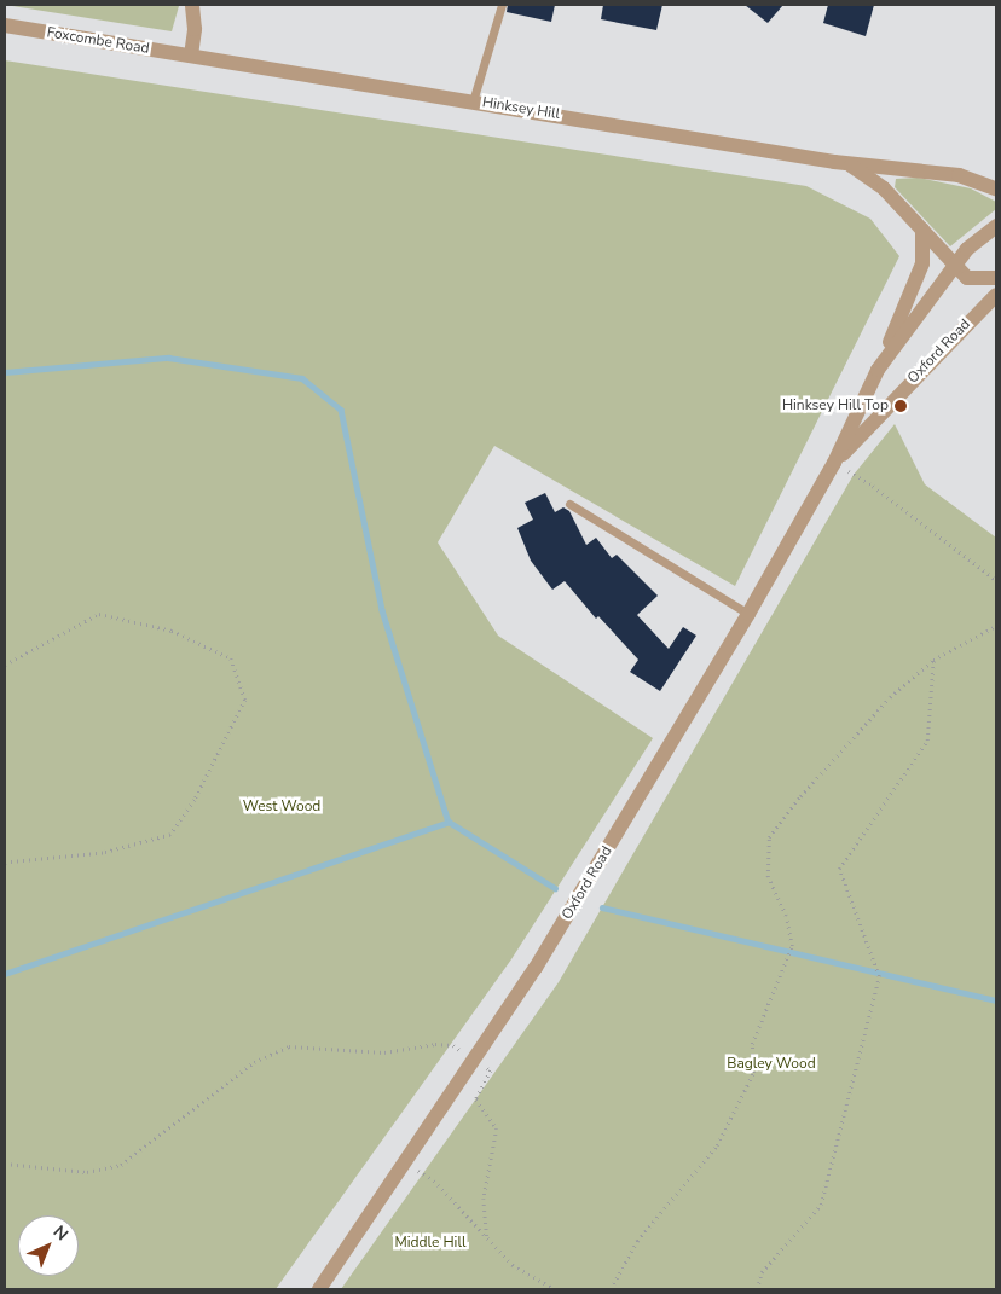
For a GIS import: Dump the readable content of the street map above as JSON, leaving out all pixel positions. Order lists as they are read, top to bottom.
{
  "streets": {
    "street": ["Foxcombe Road", "Hinksey Hill", "Oxford Road"]
  },
  "crossings": [
    ["Foxcombe Road", "Hinksey Hill"],
    ["Hinksey Hill", "Oxford Road"]
  ],
  "parks": ["West Wood", "Bagley Wood", "Middle Hill"],
  "places": ["Hinksey Hill Top"],
  "north": "top right"
}
